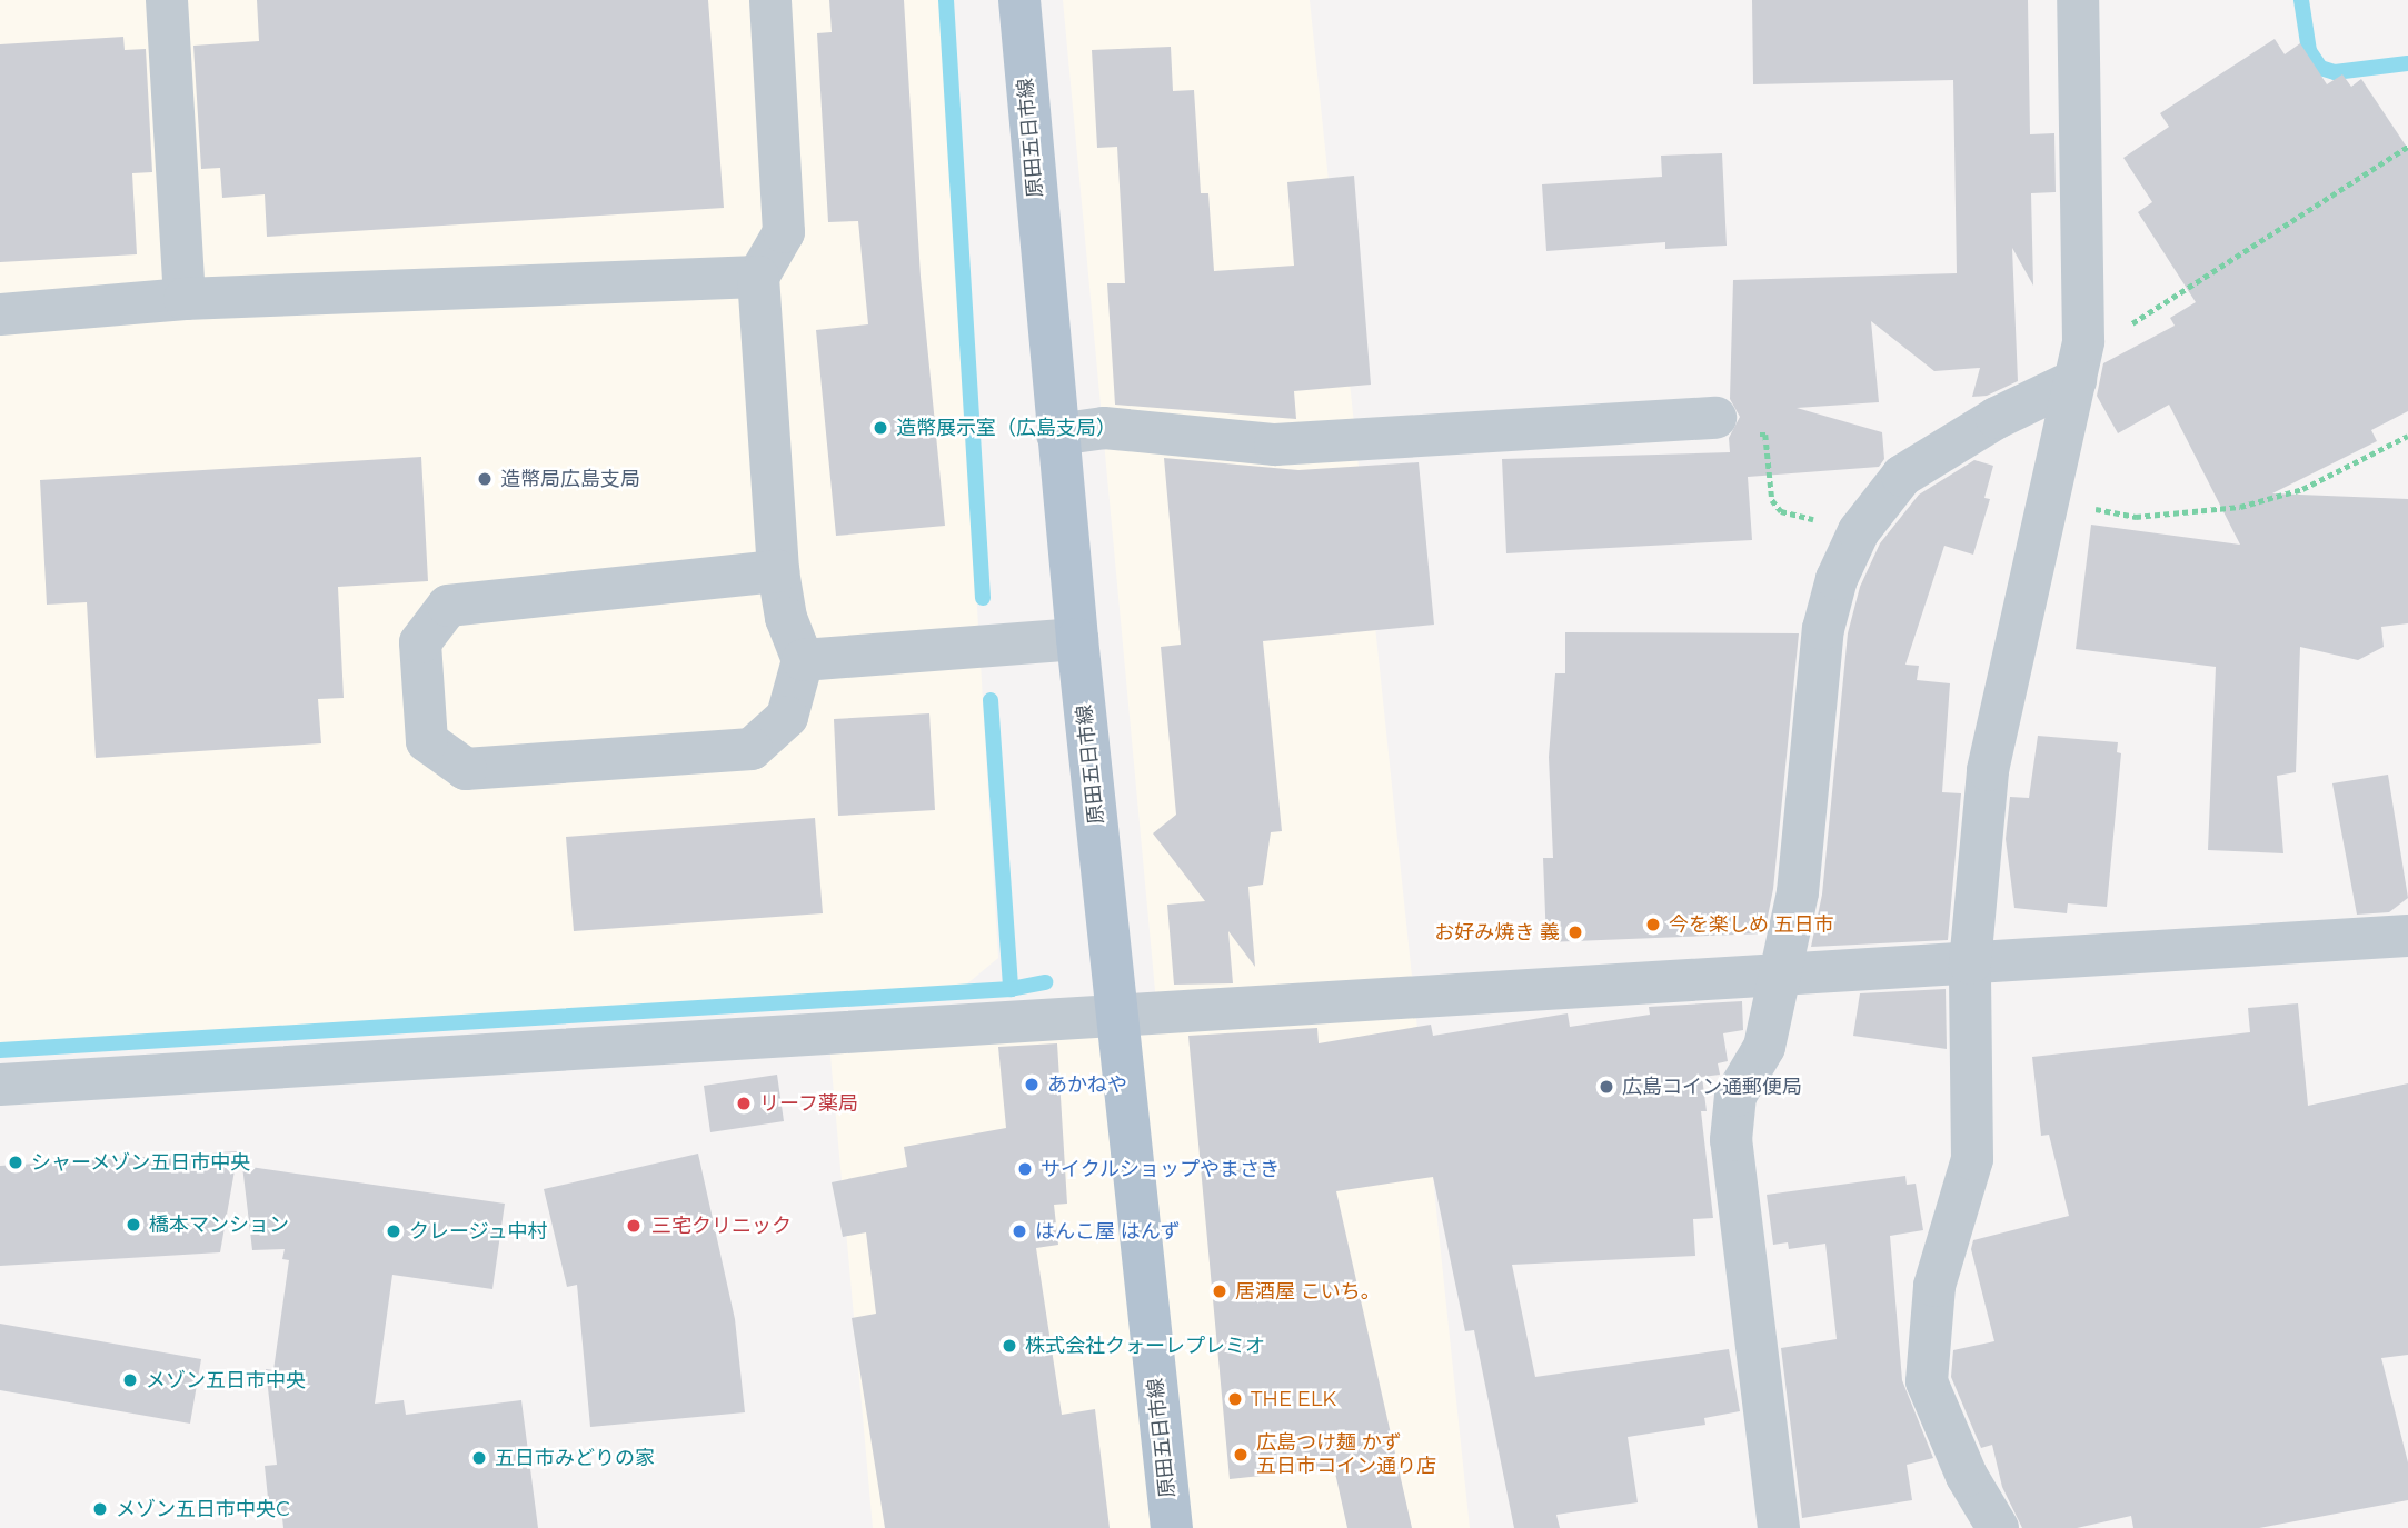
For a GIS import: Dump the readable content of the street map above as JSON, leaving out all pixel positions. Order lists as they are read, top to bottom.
{
  "streets": {
    "main road": ["原田五日市線"]
  },
  "places": [
    "造幣展示室（広島支局）",
    "造幣局広島支局",
    "今を楽しめ 五日市",
    "お好み焼き 義",
    "あかねや",
    "広島コイン通郵便局",
    "リーフ薬局",
    "シャーメゾン五日市中央",
    "サイクルショップやまさき",
    "橋本マンション",
    "三宅クリニック",
    "クレージュ中村",
    "はんこ屋 はんず",
    "居酒屋 こいち。",
    "株式会社クォーレプレミオ",
    "メゾン五日市中央",
    "THE ELK",
    "広島つけ麺 かず 五日市コイン通り店",
    "五日市みどりの家",
    "メゾン五日市中央C"
  ]
}
